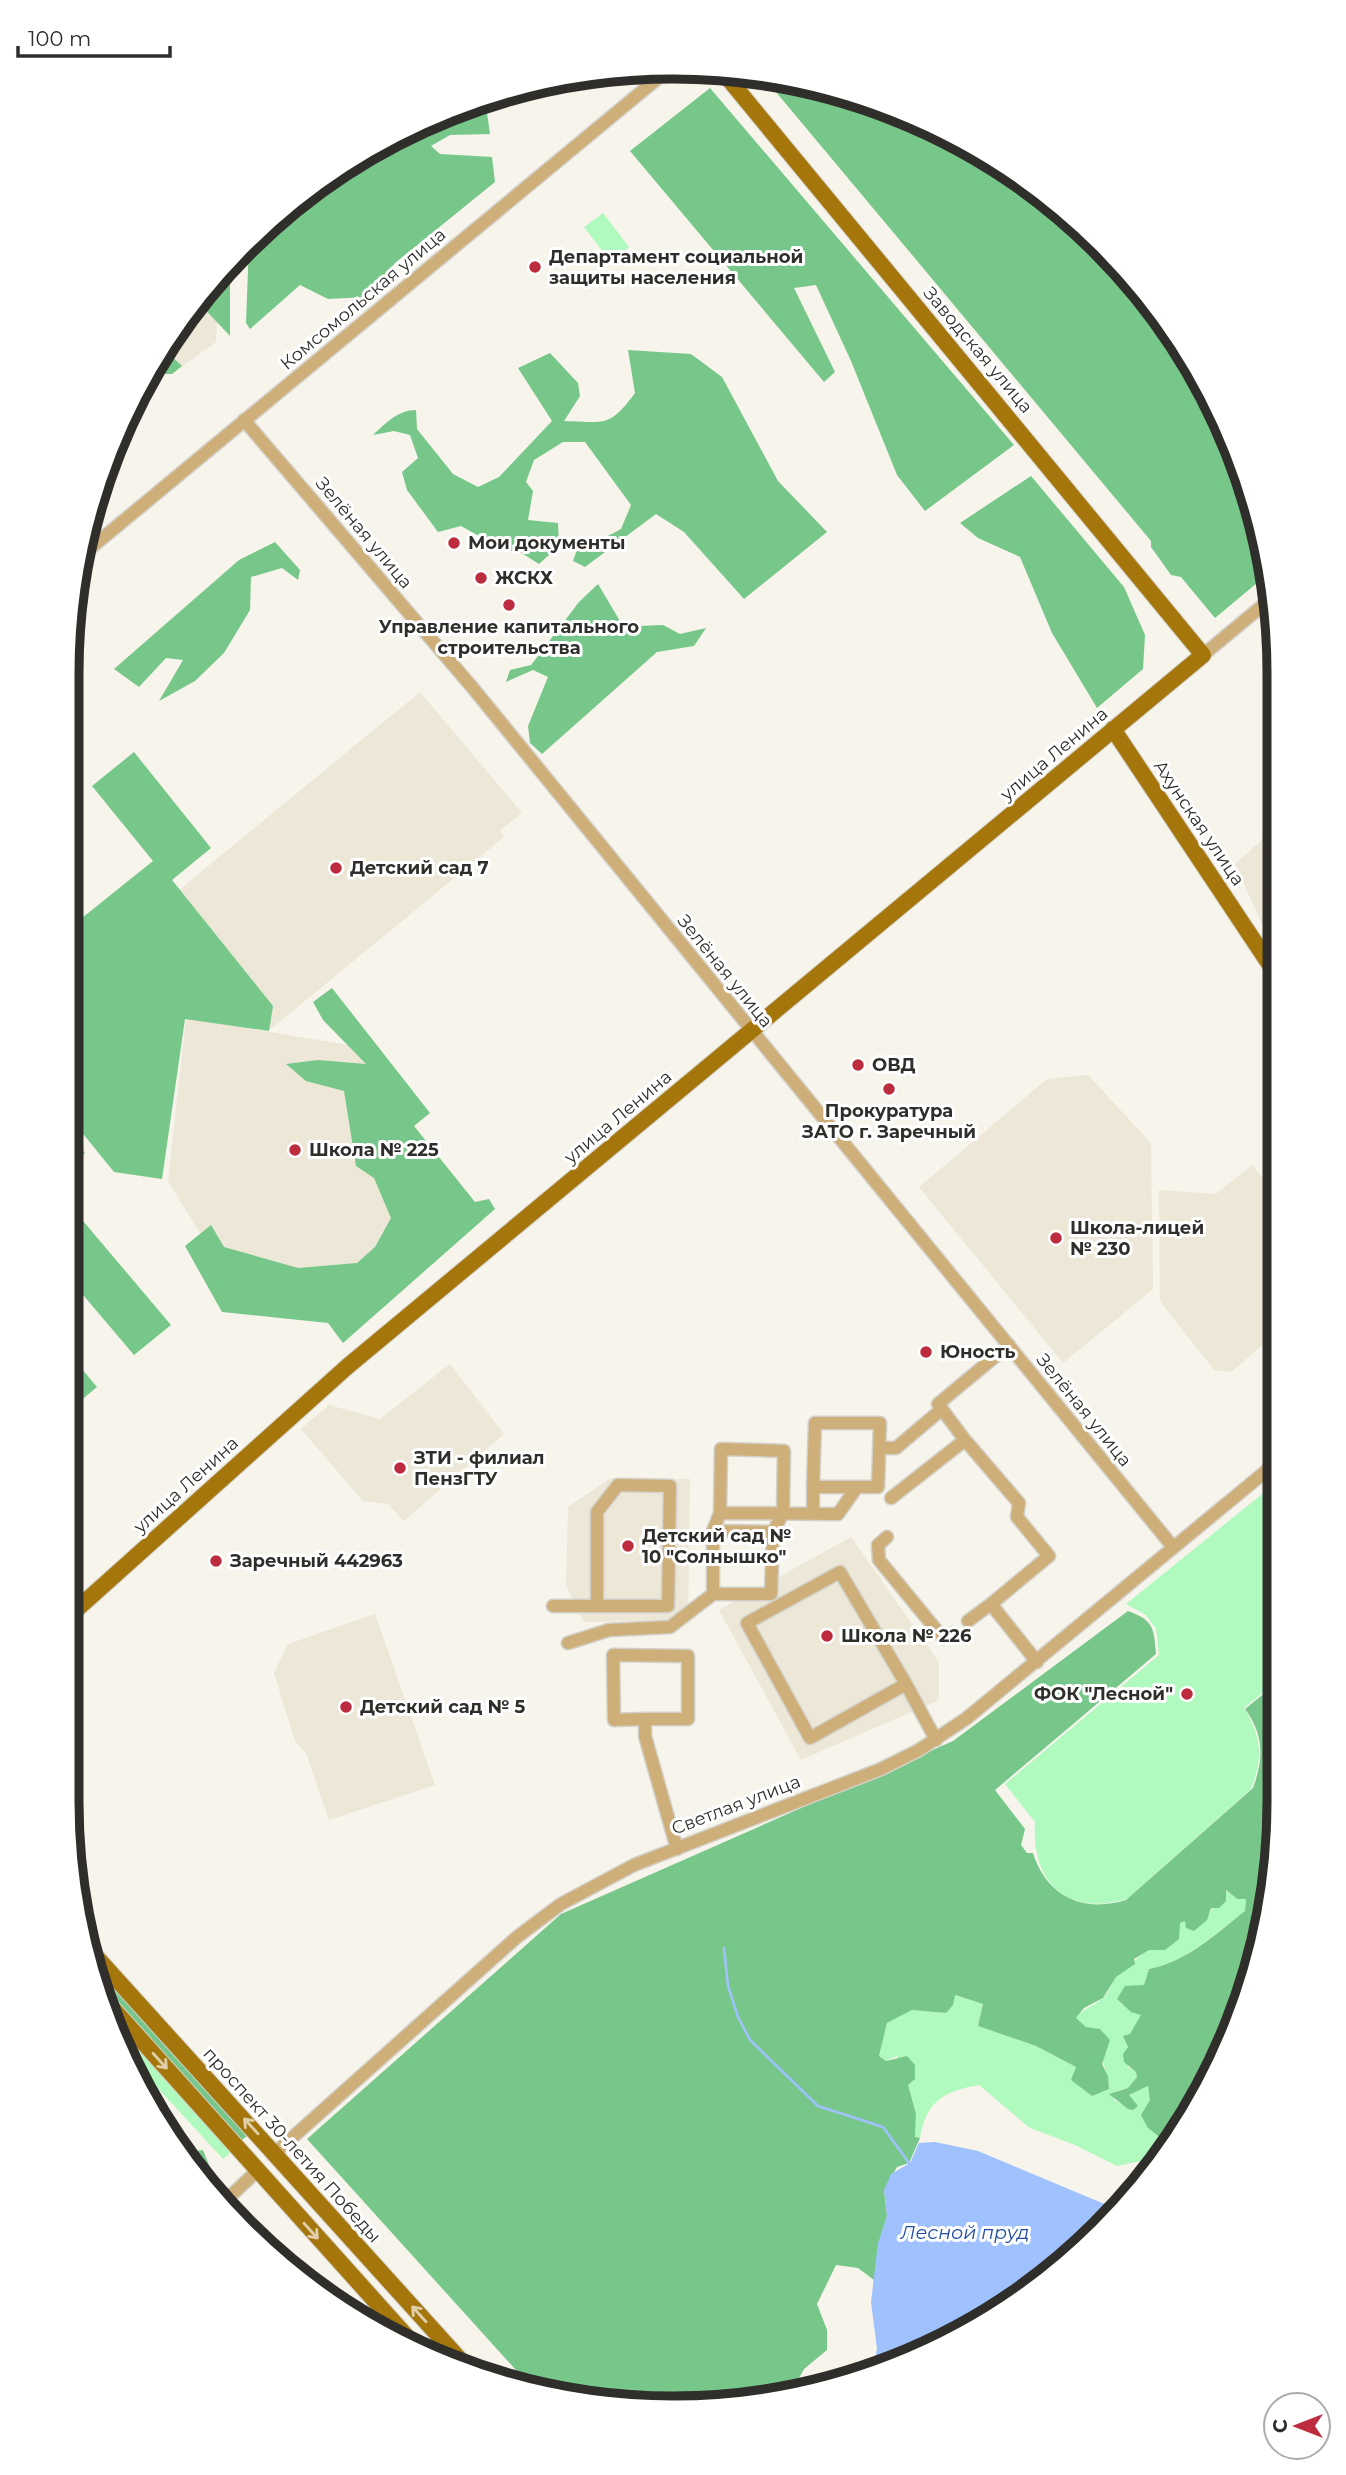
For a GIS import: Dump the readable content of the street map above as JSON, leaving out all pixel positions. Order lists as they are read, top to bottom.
{
  "streets": {
    "main road": [
      "Заводская улица",
      "улица Ленина",
      "Ахунская улица",
      "Светлая улица",
      "проспект 30-летия Победы"
    ],
    "street": ["Комсомольская улица", "Зелёная улица"]
  },
  "crossings": [
    ["Комсомольская улица", "Зелёная улица"],
    ["Заводская улица", "улица Ленина"],
    ["Зелёная улица", "улица Ленина"],
    ["Зелёная улица", "Светлая улица"],
    ["улица Ленина", "Ахунская улица"],
    ["Светлая улица", "проспект 30-летия Победы"]
  ],
  "water": ["Лесной пруд"],
  "places": [
    "Департамент социальной защиты населения",
    "Мои документы",
    "ЖСКХ",
    "Управление капитального строительства",
    "Детский сад 7",
    "ОВД",
    "Прокуратура ЗАТО г. Заречный",
    "Школа № 225",
    "Школа-лицей № 230",
    "Юность",
    "ЗТИ - филиал ПензГТУ",
    "Детский сад № 10 \"Солнышко\"",
    "Заречный 442963",
    "Школа № 226",
    "ФОК \"Лесной\"",
    "Детский сад № 5"
  ],
  "scale_bar": "100 m",
  "north": "left"
}
